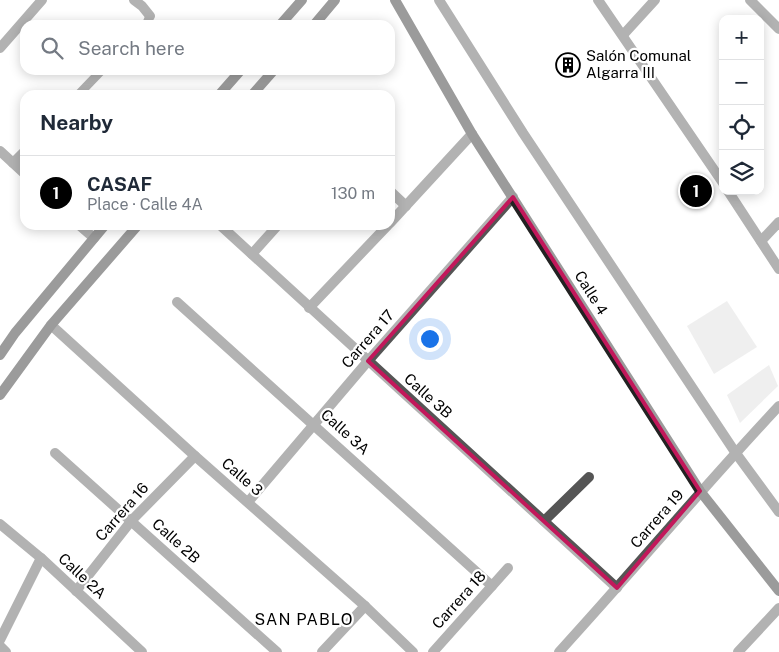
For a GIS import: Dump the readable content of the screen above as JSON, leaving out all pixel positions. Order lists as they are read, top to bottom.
{
  "streets": {
    "main road": ["Calle 4"],
    "street": [
      "Carrera 17",
      "Calle 3B",
      "Calle 3A",
      "Calle 3",
      "Carrera 16",
      "Carrera 19",
      "Calle 2B",
      "Calle 2A",
      "Carrera 18"
    ]
  },
  "crossings": [
    ["Calle 4", "Carrera 17"],
    ["Calle 4", "Carrera 19"],
    ["Carrera 17", "Calle 3B"],
    ["Carrera 17", "Calle 3A"],
    ["Carrera 17", "Calle 3"],
    ["Calle 3B", "Carrera 19"],
    ["Calle 3A", "Carrera 18"],
    ["Calle 3", "Carrera 16"],
    ["Carrera 16", "Calle 2B"],
    ["Carrera 16", "Calle 2A"]
  ],
  "districts": ["SAN PABLO"],
  "places": {
    "building": ["Salón Comunal Algarra III"]
  },
  "page": {
    "map_buttons": ["+", "−"],
    "search": "Search here",
    "heading": "Nearby",
    "list": [
      {
        "mark": "1",
        "name": "CASAF",
        "note": "Place · Calle 4A",
        "value": "130 m"
      }
    ],
    "pins": "1"
  }
}
